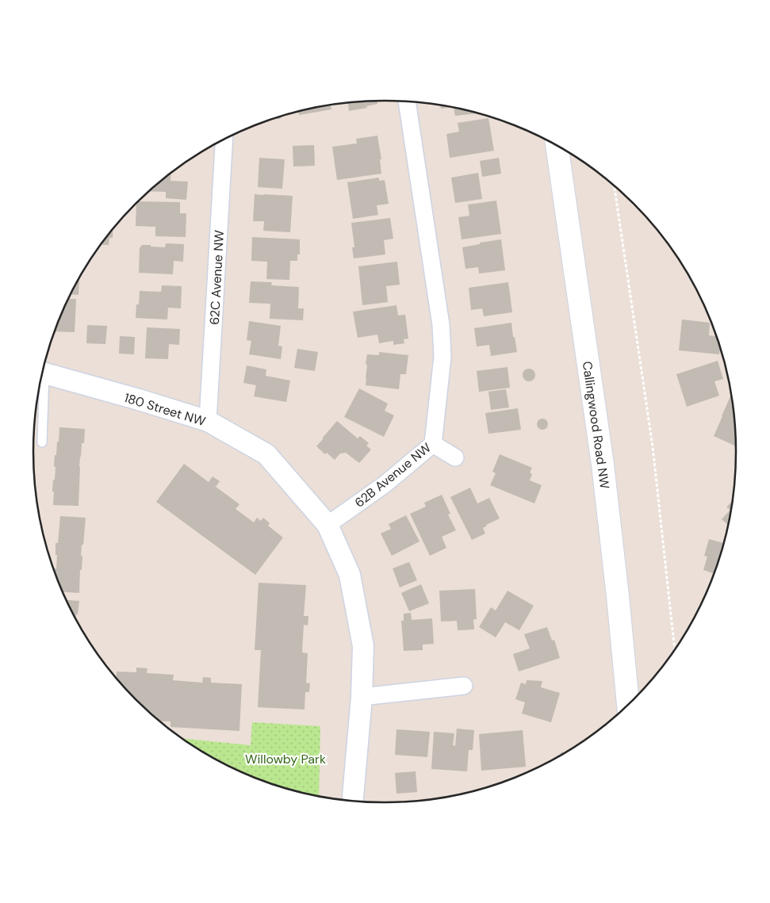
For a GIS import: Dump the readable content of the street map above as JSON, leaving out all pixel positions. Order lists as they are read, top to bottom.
{
  "streets": {
    "main road": ["Callingwood Road NW"],
    "street": ["62C Avenue NW", "180 Street NW", "62B Avenue NW"]
  },
  "crossings": [
    ["62C Avenue NW", "180 Street NW"],
    ["180 Street NW", "62B Avenue NW"]
  ],
  "parks": ["Willowby Park"]
}
